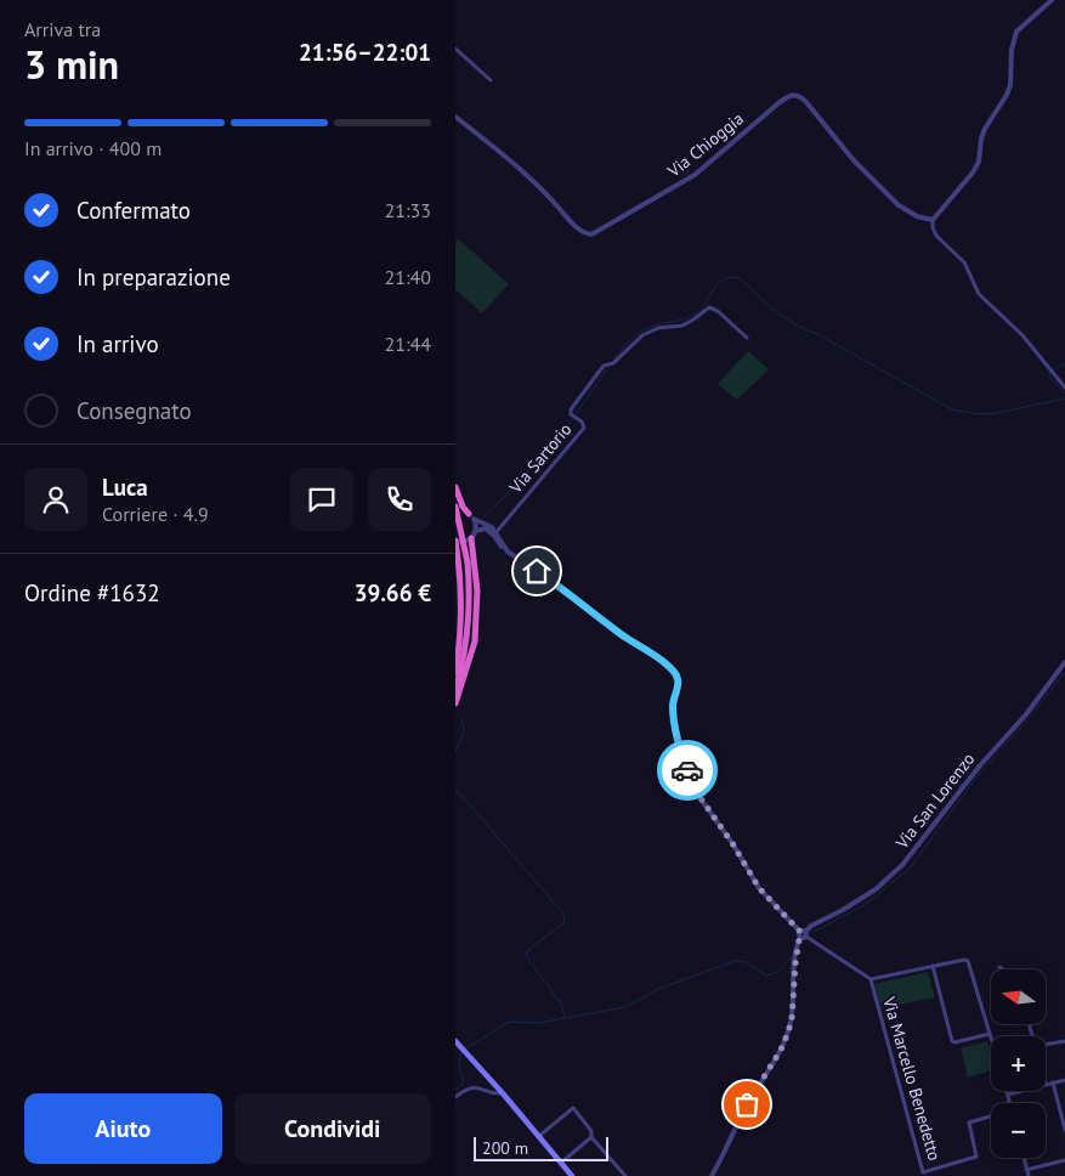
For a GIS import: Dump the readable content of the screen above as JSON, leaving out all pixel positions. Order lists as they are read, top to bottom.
{
  "streets": {
    "street": [
      "Via Chioggia",
      "Via Sartorio",
      "Via San Lorenzo",
      "Via Marcello Benedetto"
    ]
  },
  "scale_bar": "200 m",
  "north": "left",
  "page": {
    "heading": ["3 min", "Arriva tra", "21:56–22:01"],
    "panel": [
      "Luca",
      "Corriere · 4.9",
      "Ordine #1632",
      "39.66 €"
    ],
    "bar": "In arrivo · 400 m",
    "list": [
      ["Confermato", "21:33"],
      ["In preparazione", "21:40"],
      ["In arrivo", "21:44"],
      "Consegnato"
    ],
    "map_buttons": ["+", "−"],
    "buttons": ["Aiuto", "Condividi"],
    "scale": "200 m"
  }
}
